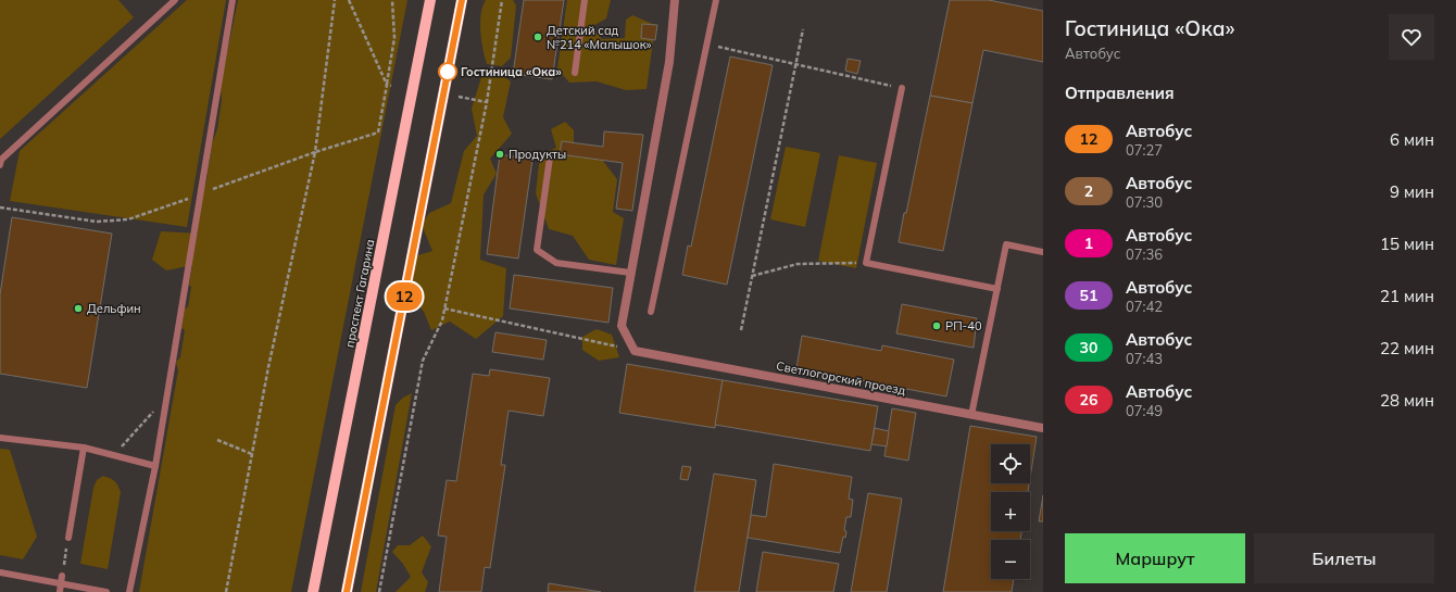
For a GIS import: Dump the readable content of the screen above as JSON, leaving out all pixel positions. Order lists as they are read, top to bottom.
{
  "streets": {
    "main road": ["проспект Гагарина"],
    "street": ["Светлогорский проезд"]
  },
  "places": [
    "Детский сад №214 «Малышок»",
    "Гостиница «Ока»",
    "Продукты",
    "Дельфин",
    "РП-40"
  ],
  "lines": ["bus line 12"],
  "page": {
    "on_map": "12",
    "heading": [
      ["Гостиница «Ока»", "Автобус"],
      "Отправления"
    ],
    "list": [
      {
        "mark": "12",
        "name": "Автобус",
        "note": "07:27",
        "value": "6 мин"
      },
      {
        "mark": "2",
        "name": "Автобус",
        "note": "07:30",
        "value": "9 мин"
      },
      {
        "mark": "1",
        "name": "Автобус",
        "note": "07:36",
        "value": "15 мин"
      },
      {
        "mark": "51",
        "name": "Автобус",
        "note": "07:42",
        "value": "21 мин"
      },
      {
        "mark": "30",
        "name": "Автобус",
        "note": "07:43",
        "value": "22 мин"
      },
      {
        "mark": "26",
        "name": "Автобус",
        "note": "07:49",
        "value": "28 мин"
      }
    ],
    "map_buttons": ["+", "−"],
    "buttons": ["Маршрут", "Билеты"]
  }
}
